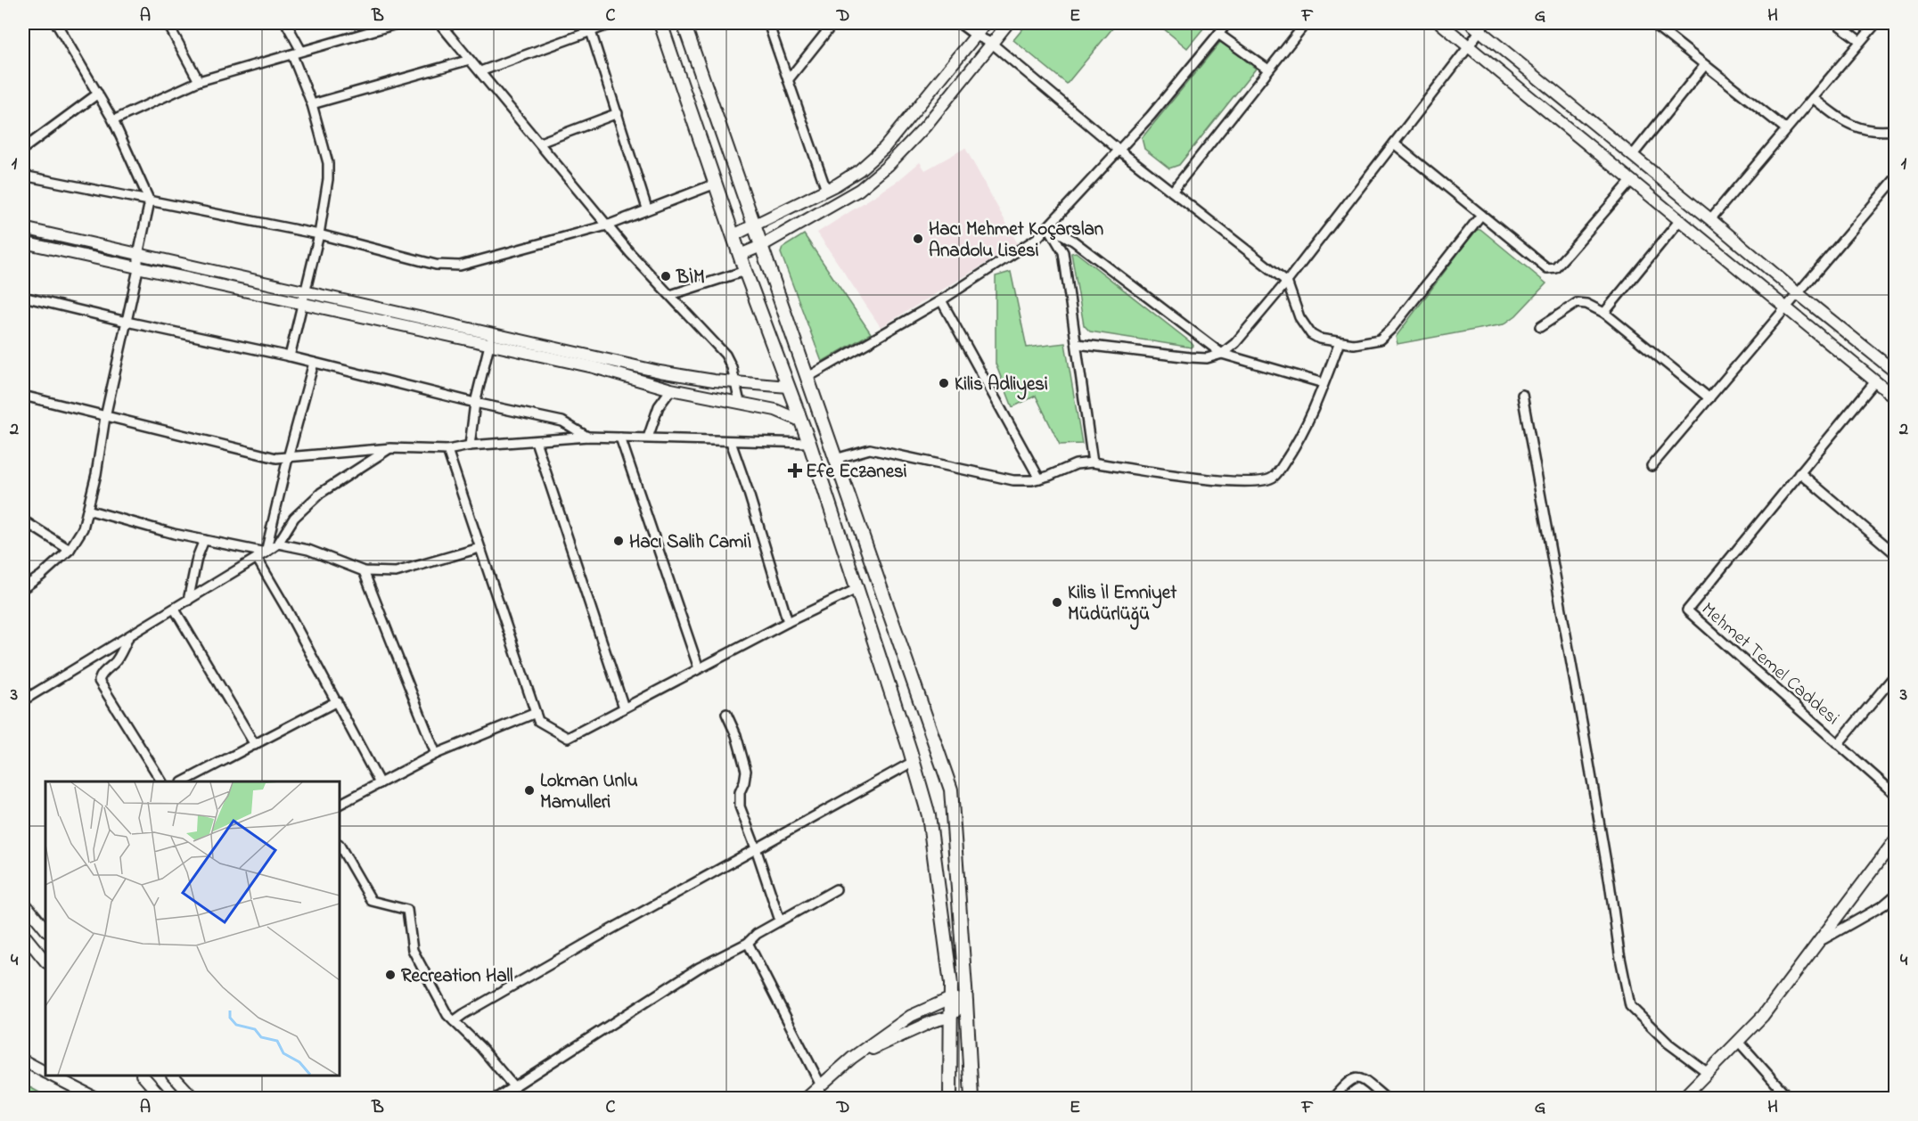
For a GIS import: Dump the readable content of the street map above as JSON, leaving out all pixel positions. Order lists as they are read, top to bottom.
{
  "streets": {
    "street": ["Mehmet Temel Caddesi"]
  },
  "places": {
    "other": [
      "Hacı Mehmet Koçarslan Anadolu Lisesi",
      "BİM",
      "Kilis Adliyesi",
      "Hacı Salih Camiİ",
      "Kilis İl Emniyet Müdürlüğü",
      "Lokman Unlu Mamulleri",
      "Recreation Hall"
    ],
    "health": ["Efe Eczanesi"]
  },
  "grid": {
    "columns": [
      "A",
      "B",
      "C",
      "D",
      "E",
      "F",
      "G",
      "H"
    ],
    "rows": [
      "1",
      "2",
      "3",
      "4"
    ]
  }
}
